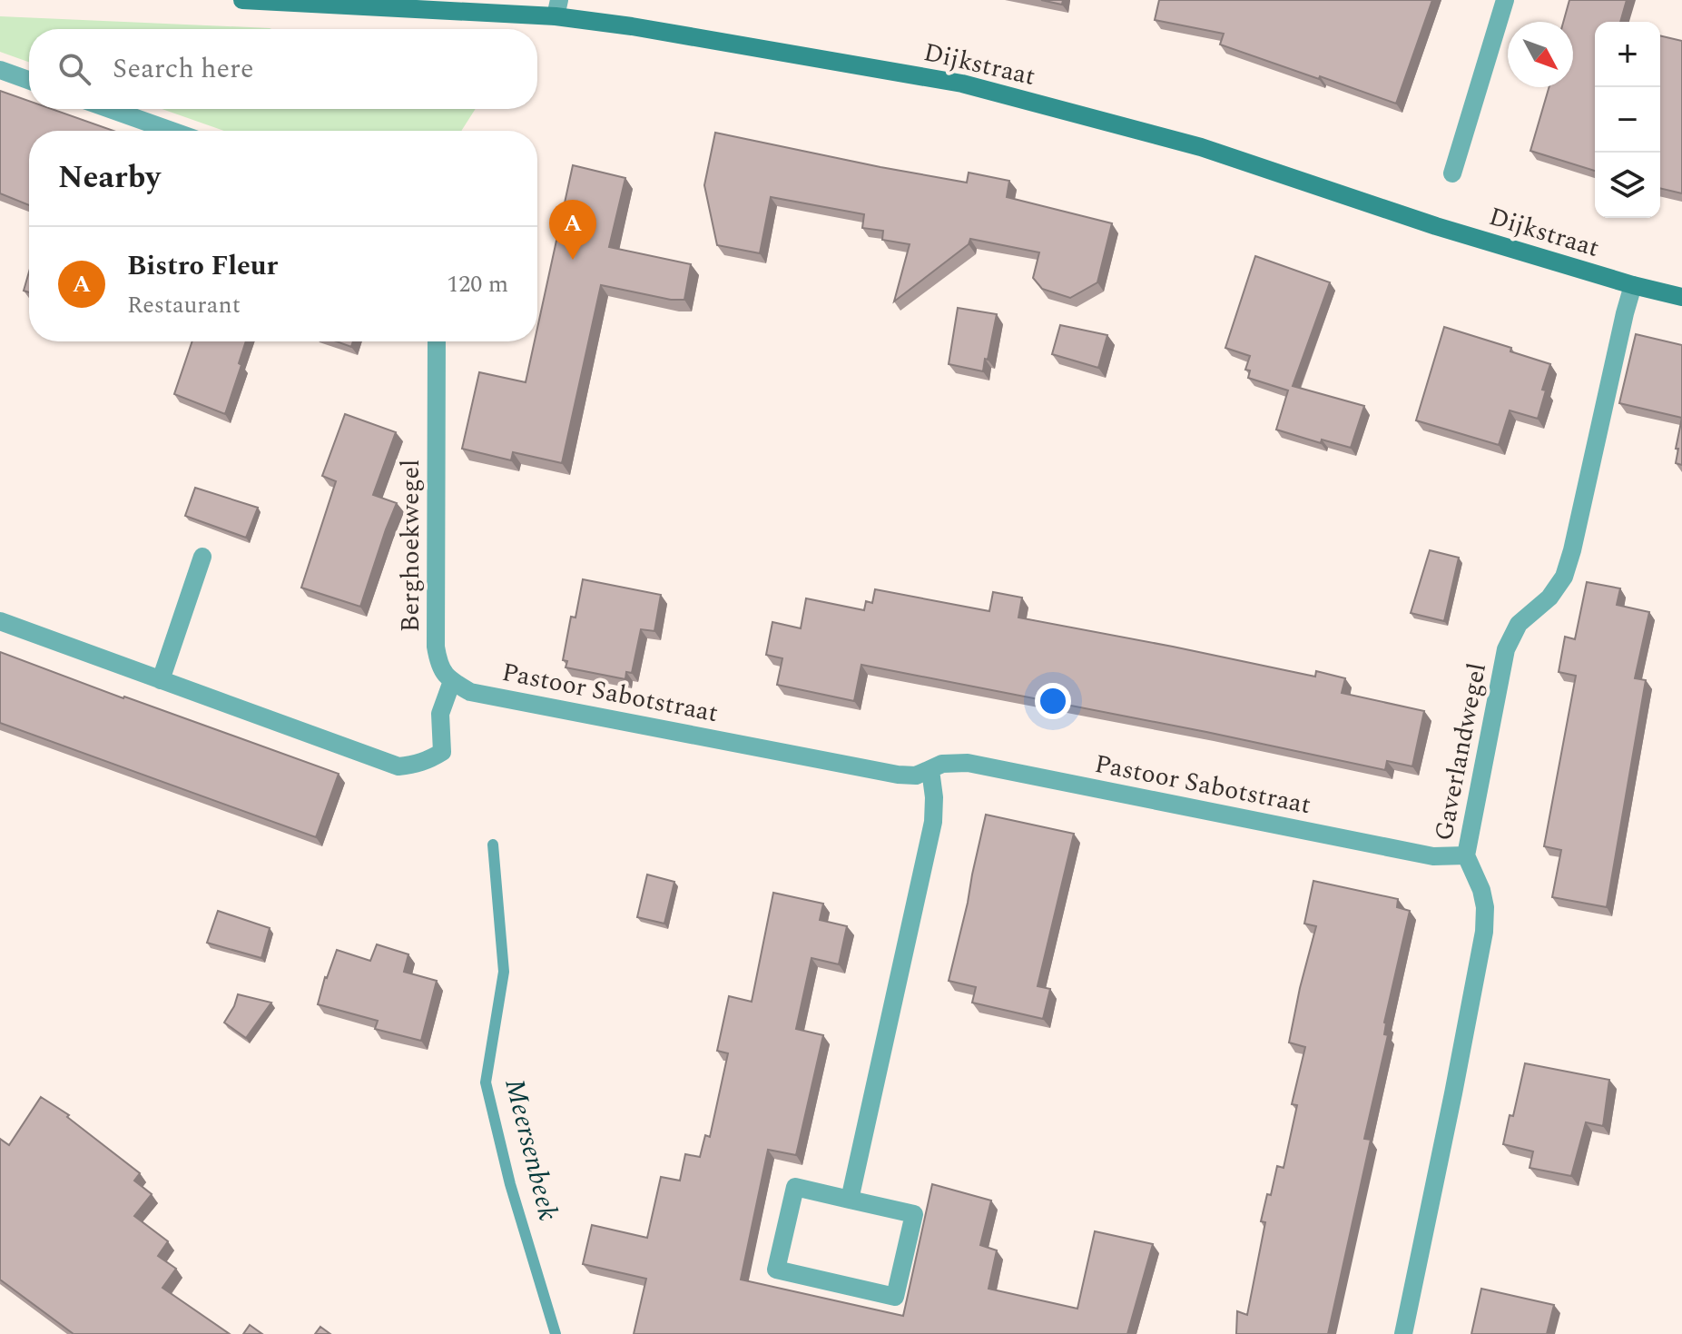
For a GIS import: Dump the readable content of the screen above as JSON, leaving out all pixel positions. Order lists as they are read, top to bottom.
{
  "streets": {
    "main road": ["Dijkstraat"],
    "street": ["Berghoekwegel", "Pastoor Sabotstraat", "Gaverlandwegel"]
  },
  "crossings": [
    ["Dijkstraat", "Gaverlandwegel"],
    ["Berghoekwegel", "Pastoor Sabotstraat"],
    ["Pastoor Sabotstraat", "Gaverlandwegel"]
  ],
  "water": ["Meersenbeek"],
  "north": "bottom right",
  "page": {
    "map_buttons": ["+", "−"],
    "search": "Search here",
    "heading": "Nearby",
    "pins": "A",
    "list": [
      {
        "mark": "A",
        "name": "Bistro Fleur",
        "note": "Restaurant",
        "value": "120 m"
      }
    ]
  }
}
